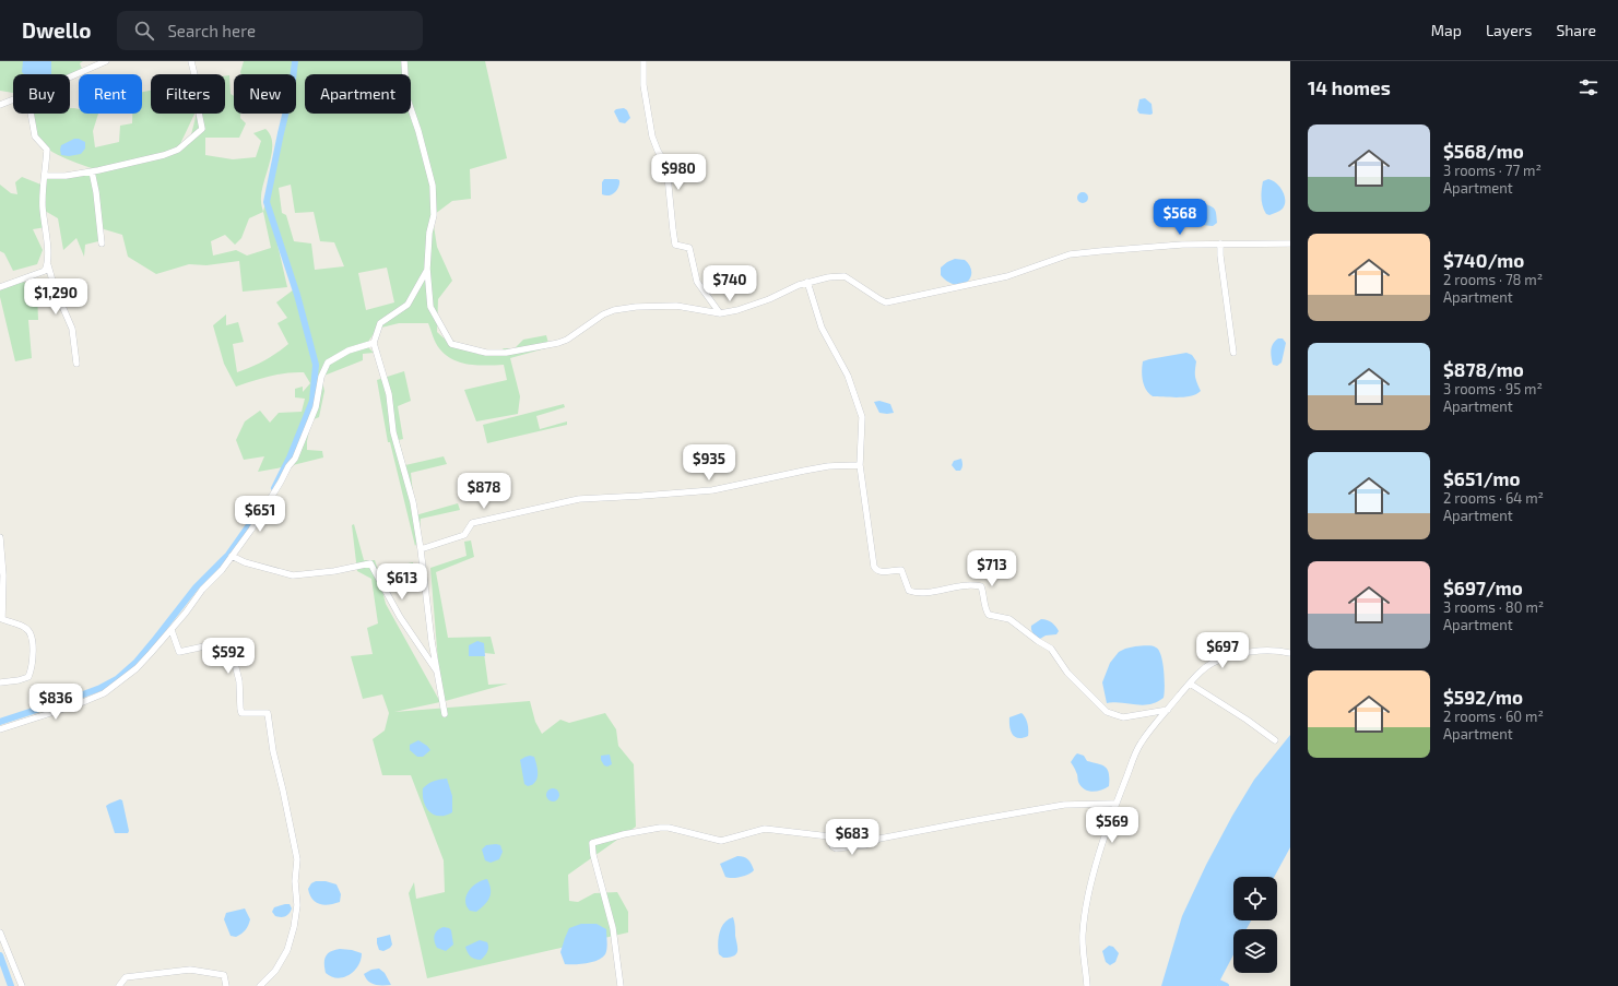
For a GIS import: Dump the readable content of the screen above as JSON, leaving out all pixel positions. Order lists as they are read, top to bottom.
{
  "page": {
    "header": "Dwello",
    "search": "Search here",
    "nav": ["Map", "Layers", "Share"],
    "heading": "14 homes",
    "chip": [
      "Buy",
      "Rent",
      "Filters",
      "New",
      "Apartment"
    ],
    "list": [
      {
        "name": "$568/mo",
        "note": "3 rooms · 77 m² · Apartment"
      },
      {
        "name": "$740/mo",
        "note": "2 rooms · 78 m² · Apartment"
      },
      {
        "name": "$878/mo",
        "note": "3 rooms · 95 m² · Apartment"
      },
      {
        "name": "$651/mo",
        "note": "2 rooms · 64 m² · Apartment"
      },
      {
        "name": "$697/mo",
        "note": "3 rooms · 80 m² · Apartment"
      },
      {
        "name": "$592/mo",
        "note": "2 rooms · 60 m² · Apartment"
      }
    ],
    "price": [
      "$980",
      "$568",
      "$740",
      "$1,290",
      "$935",
      "$878",
      "$651",
      "$713",
      "$613",
      "$697",
      "$592",
      "$836",
      "$569",
      "$683"
    ]
  }
}
